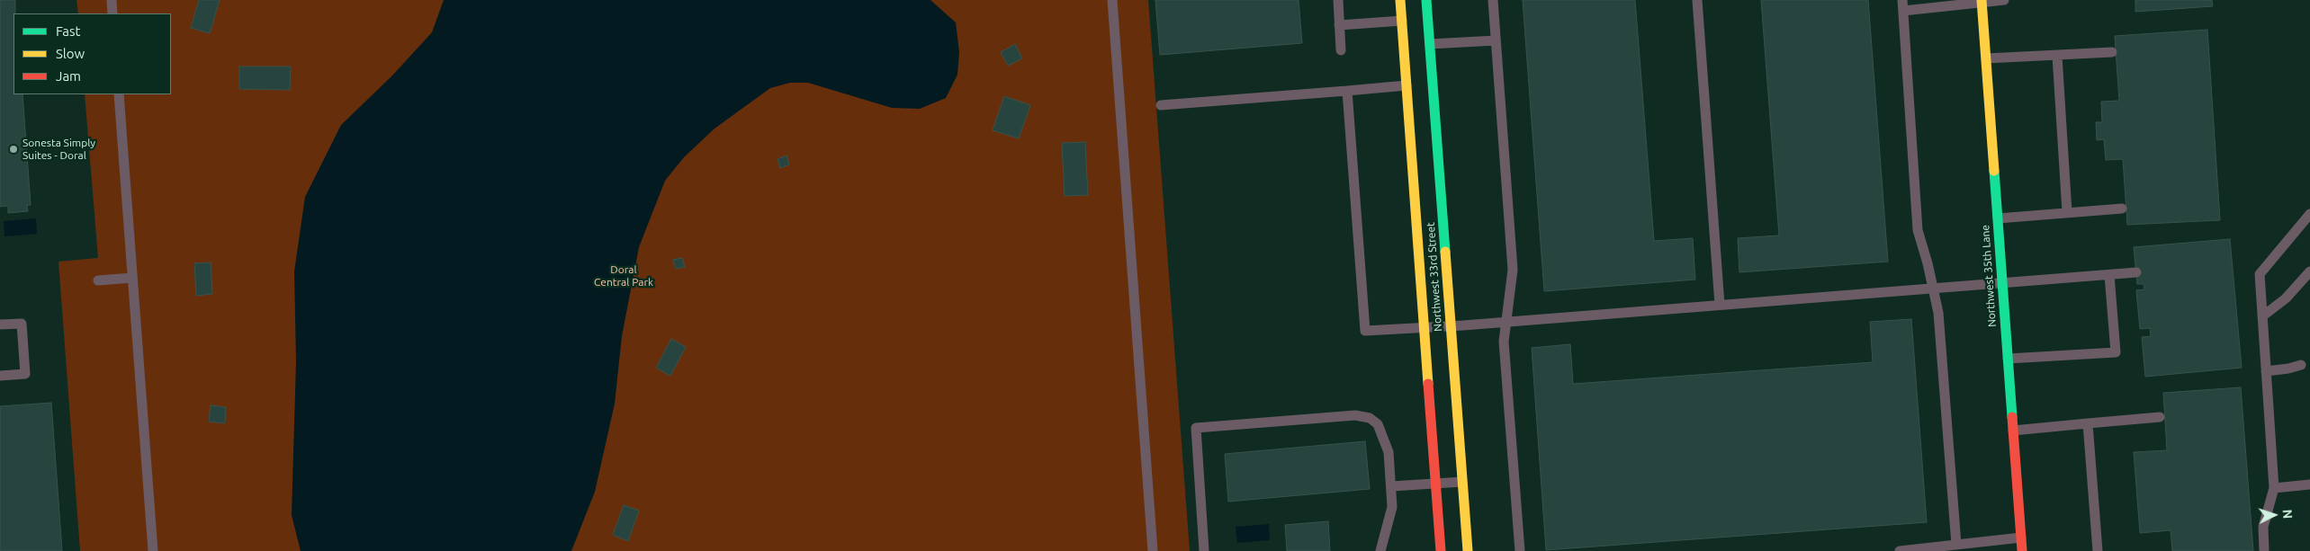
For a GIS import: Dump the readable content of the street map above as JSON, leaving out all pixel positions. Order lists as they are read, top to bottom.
{
  "streets": {
    "street": ["Northwest 35th Lane", "Northwest 33rd Street"]
  },
  "parks": ["Doral Central Park"],
  "places": ["Sonesta Simply Suites - Doral"],
  "legend": ["Fast", "Slow", "Jam"],
  "north": "right"
}
